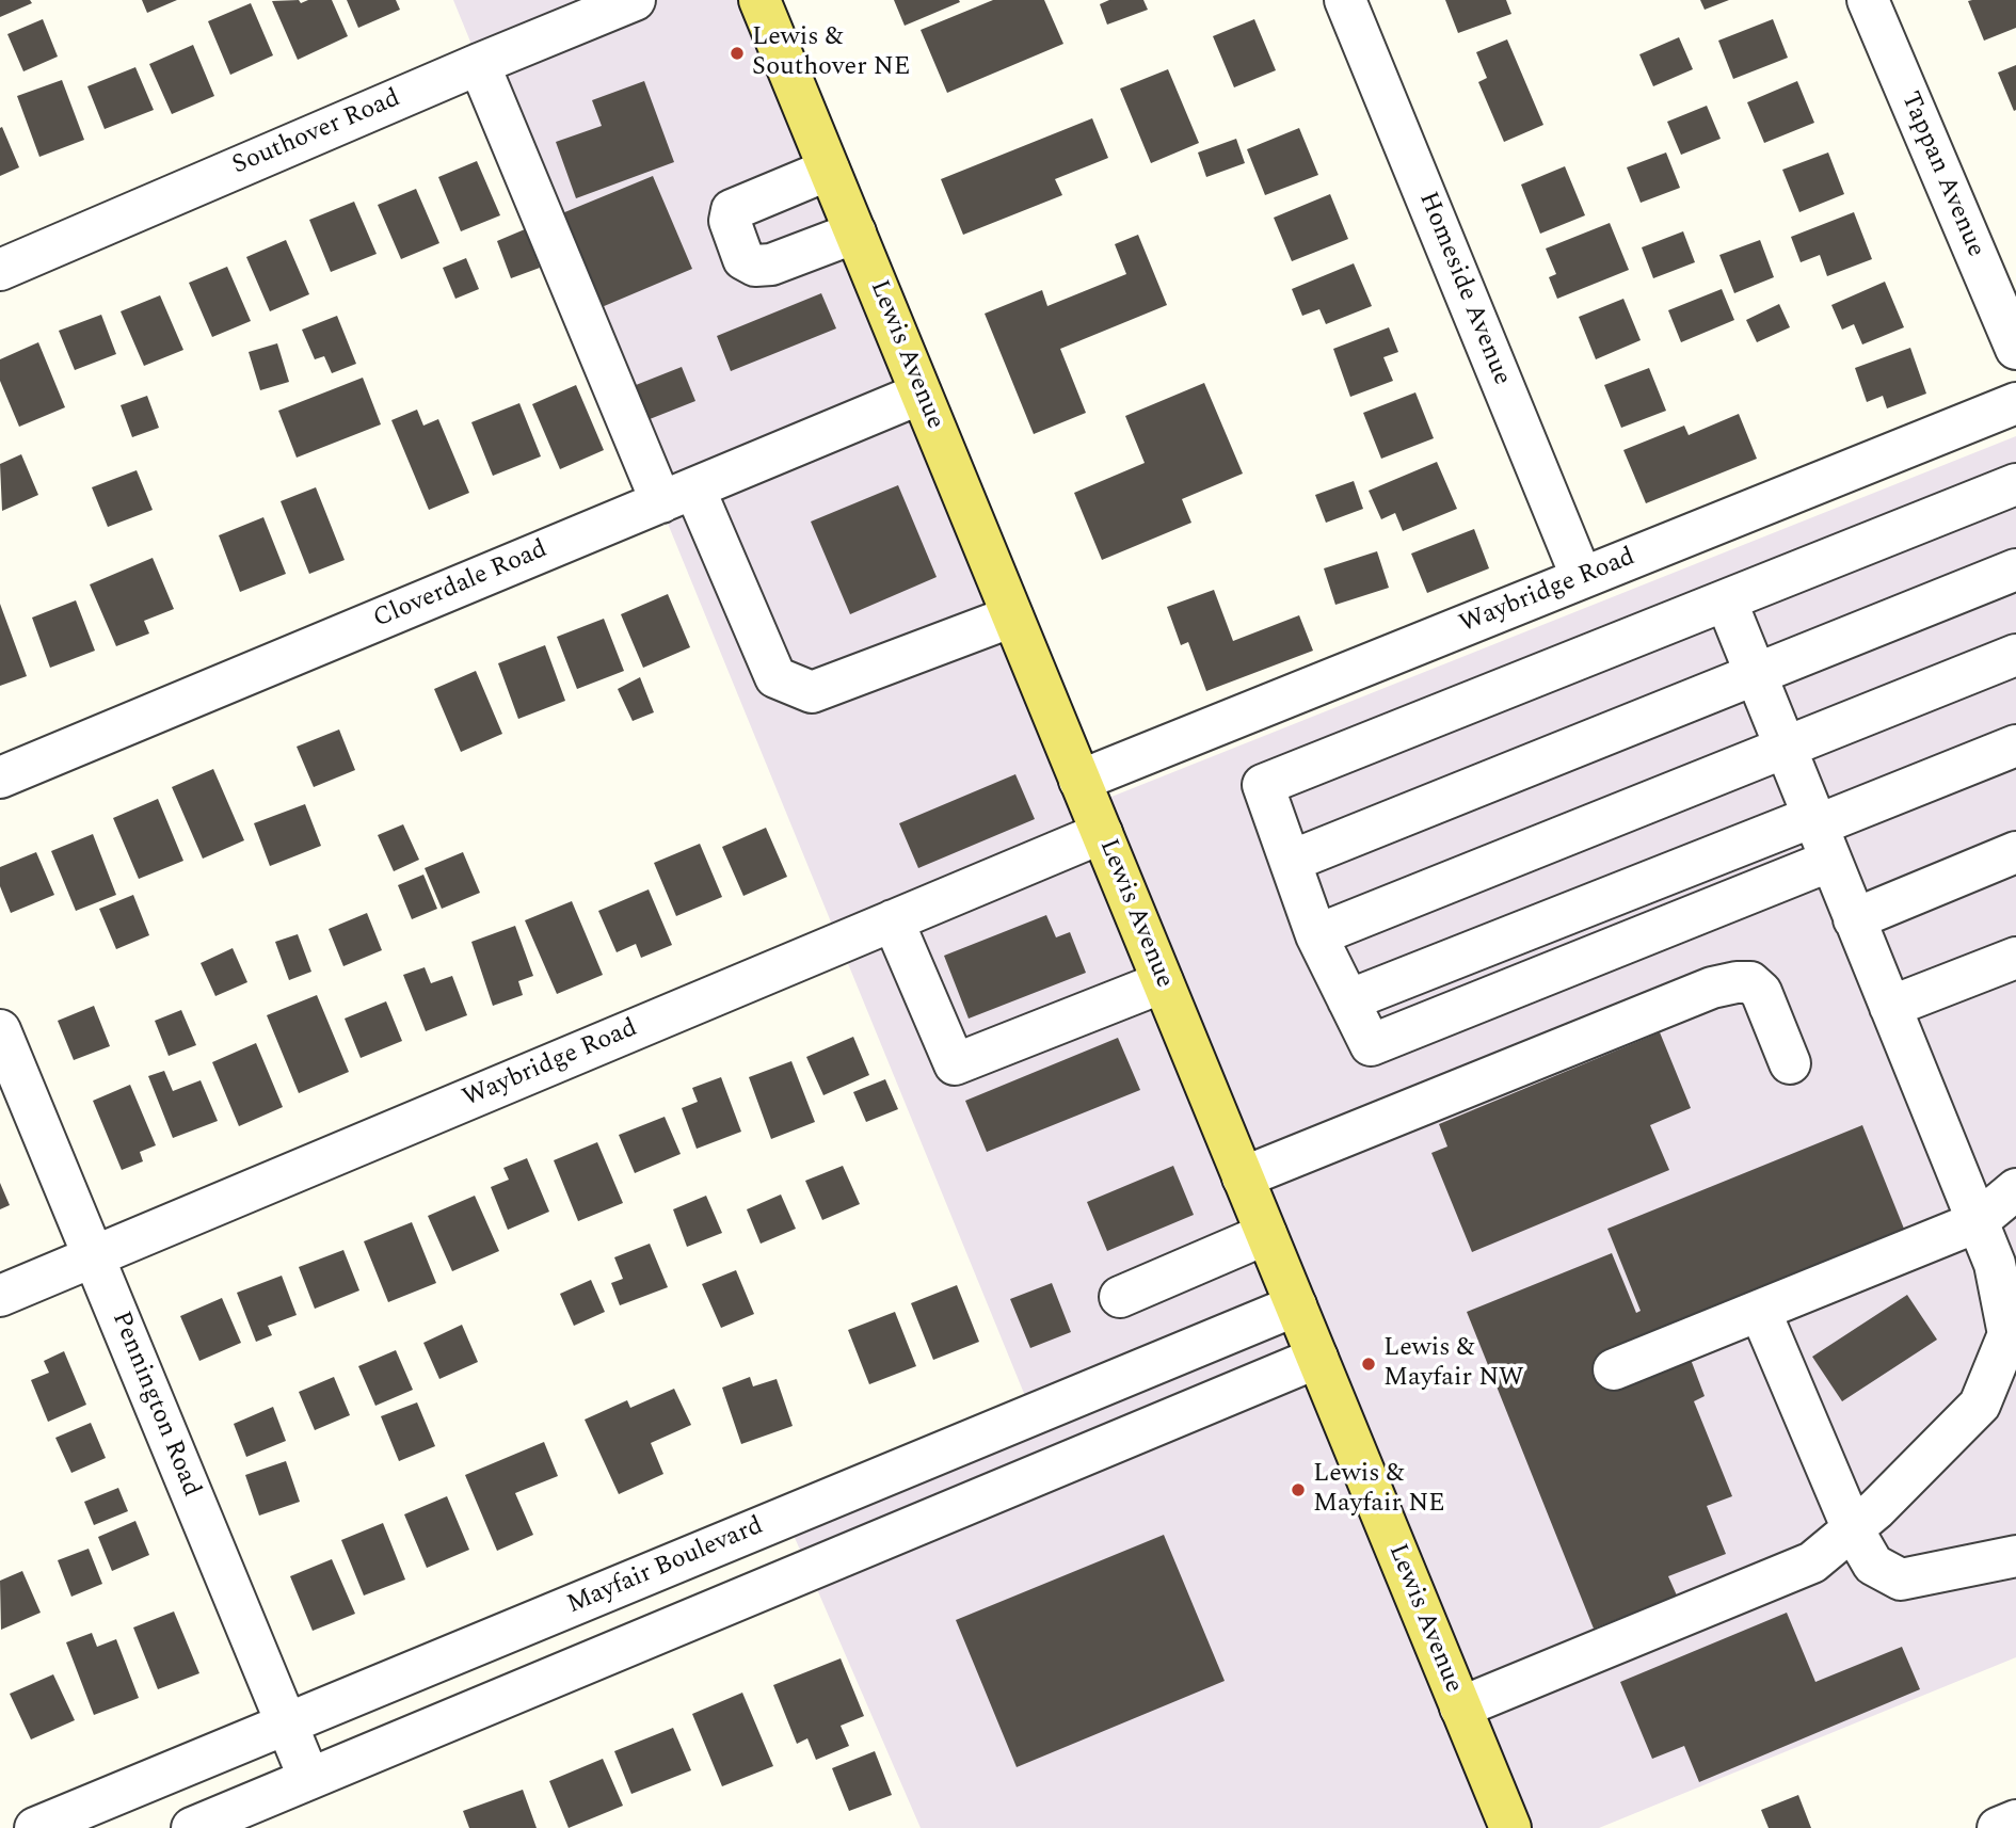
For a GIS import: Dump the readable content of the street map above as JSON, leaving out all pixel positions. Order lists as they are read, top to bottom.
{
  "streets": {
    "main road": ["Lewis Avenue"],
    "street": [
      "Southover Road",
      "Tappan Avenue",
      "Homeside Avenue",
      "Cloverdale Road",
      "Waybridge Road",
      "Pennington Road",
      "Mayfair Boulevard"
    ]
  },
  "crossings": [
    ["Homeside Avenue", "Waybridge Road"],
    ["Lewis Avenue", "Cloverdale Road"],
    ["Lewis Avenue", "Waybridge Road"],
    ["Lewis Avenue", "Mayfair Boulevard"],
    ["Waybridge Road", "Pennington Road"],
    ["Pennington Road", "Mayfair Boulevard"]
  ],
  "places": ["Lewis & Southover NE", "Lewis & Mayfair NW", "Lewis & Mayfair NE"]
}
